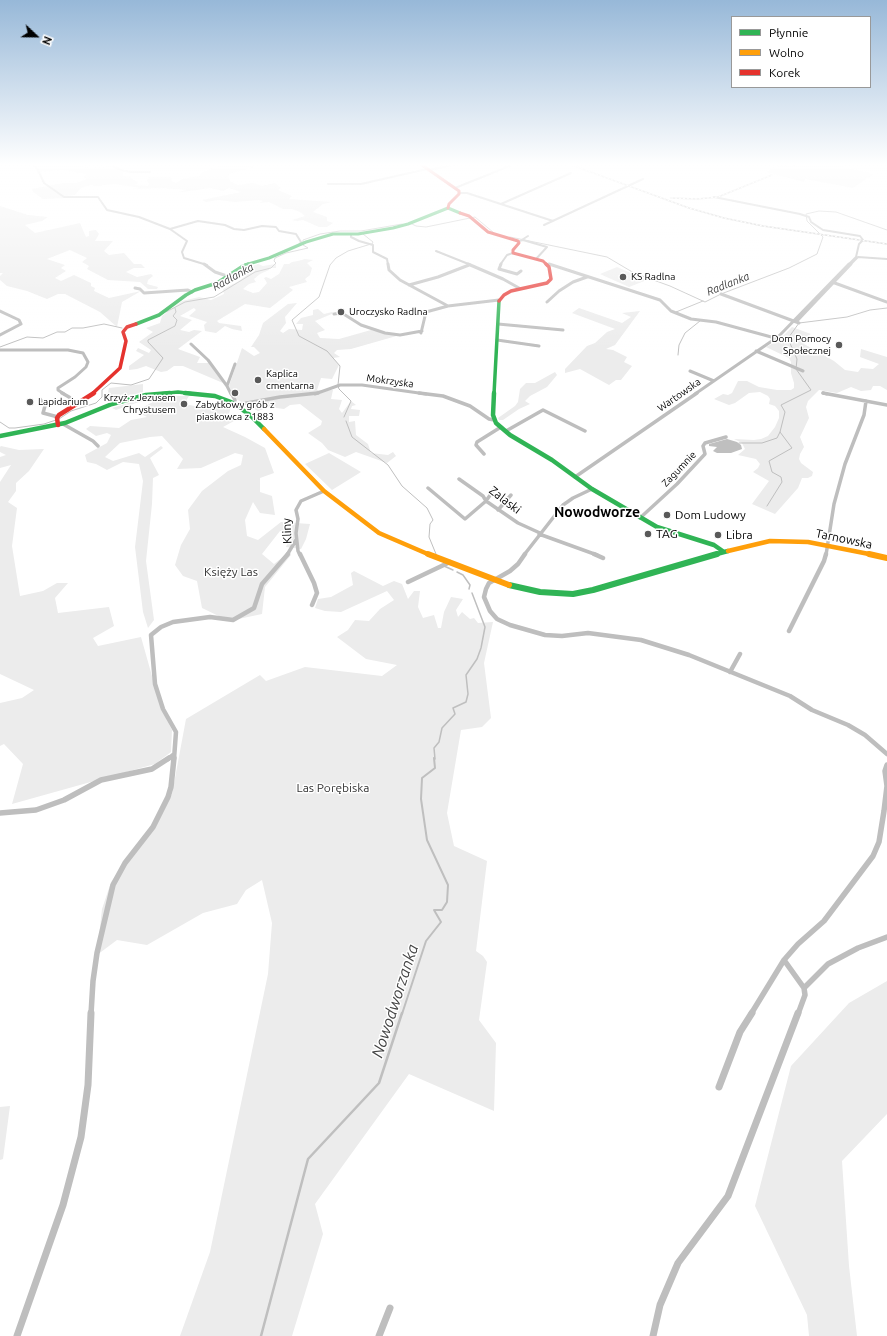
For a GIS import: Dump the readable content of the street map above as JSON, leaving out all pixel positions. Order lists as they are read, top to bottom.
{
  "streets": {
    "street": [
      "Mokrzyska",
      "Wartowska",
      "Zagumnie",
      "Zalaski",
      "Kliny",
      "Tarnowska"
    ]
  },
  "crossings": [
    ["Mokrzyska", "Tarnowska"],
    ["Kliny", "Tarnowska"]
  ],
  "districts": ["Nowodworze"],
  "water": ["Radlanka", "Nowodworzanka"],
  "parks": ["Księży Las", "Las Porębiska"],
  "places": [
    "KS Radlna",
    "Uroczysko Radlna",
    "Dom Pomocy Społecznej",
    "Kaplica cmentarna",
    "Zabytkowy grób z piaskowca z 1883",
    "Lapidarium",
    "Krzyż z Jezusem Chrystusem",
    "Dom Ludowy",
    "TAG",
    "Libra"
  ],
  "legend": ["Płynnie", "Wolno", "Korek"],
  "north": "right"
}
